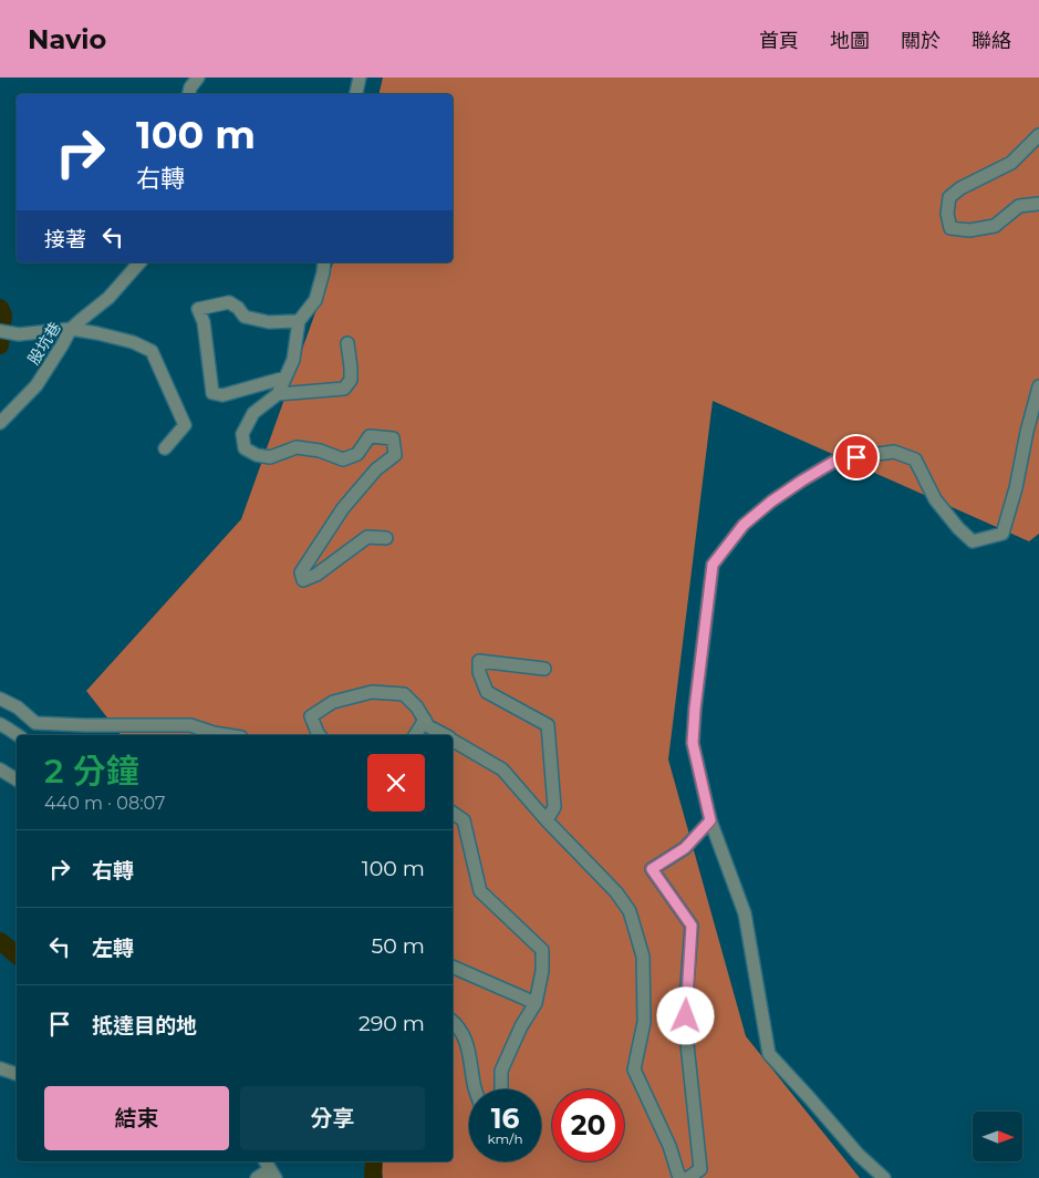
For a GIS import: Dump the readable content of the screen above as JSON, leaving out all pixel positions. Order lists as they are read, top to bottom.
{
  "streets": {
    "street": ["股坑巷"]
  },
  "north": "right",
  "page": {
    "header": "Navio",
    "nav": [
      "首頁",
      "地圖",
      "關於",
      "聯絡"
    ],
    "turn": ["100 m", "右轉"],
    "then": "接著",
    "heading": ["2 分鐘", "440 m · 08:07"],
    "list": [
      {
        "name": "右轉",
        "value": "100 m"
      },
      {
        "name": "左轉",
        "value": "50 m"
      },
      {
        "name": "抵達目的地",
        "value": "290 m"
      }
    ],
    "buttons": ["結束", "分享"],
    "speed": "16 km/h",
    "limit": "20"
  }
}
